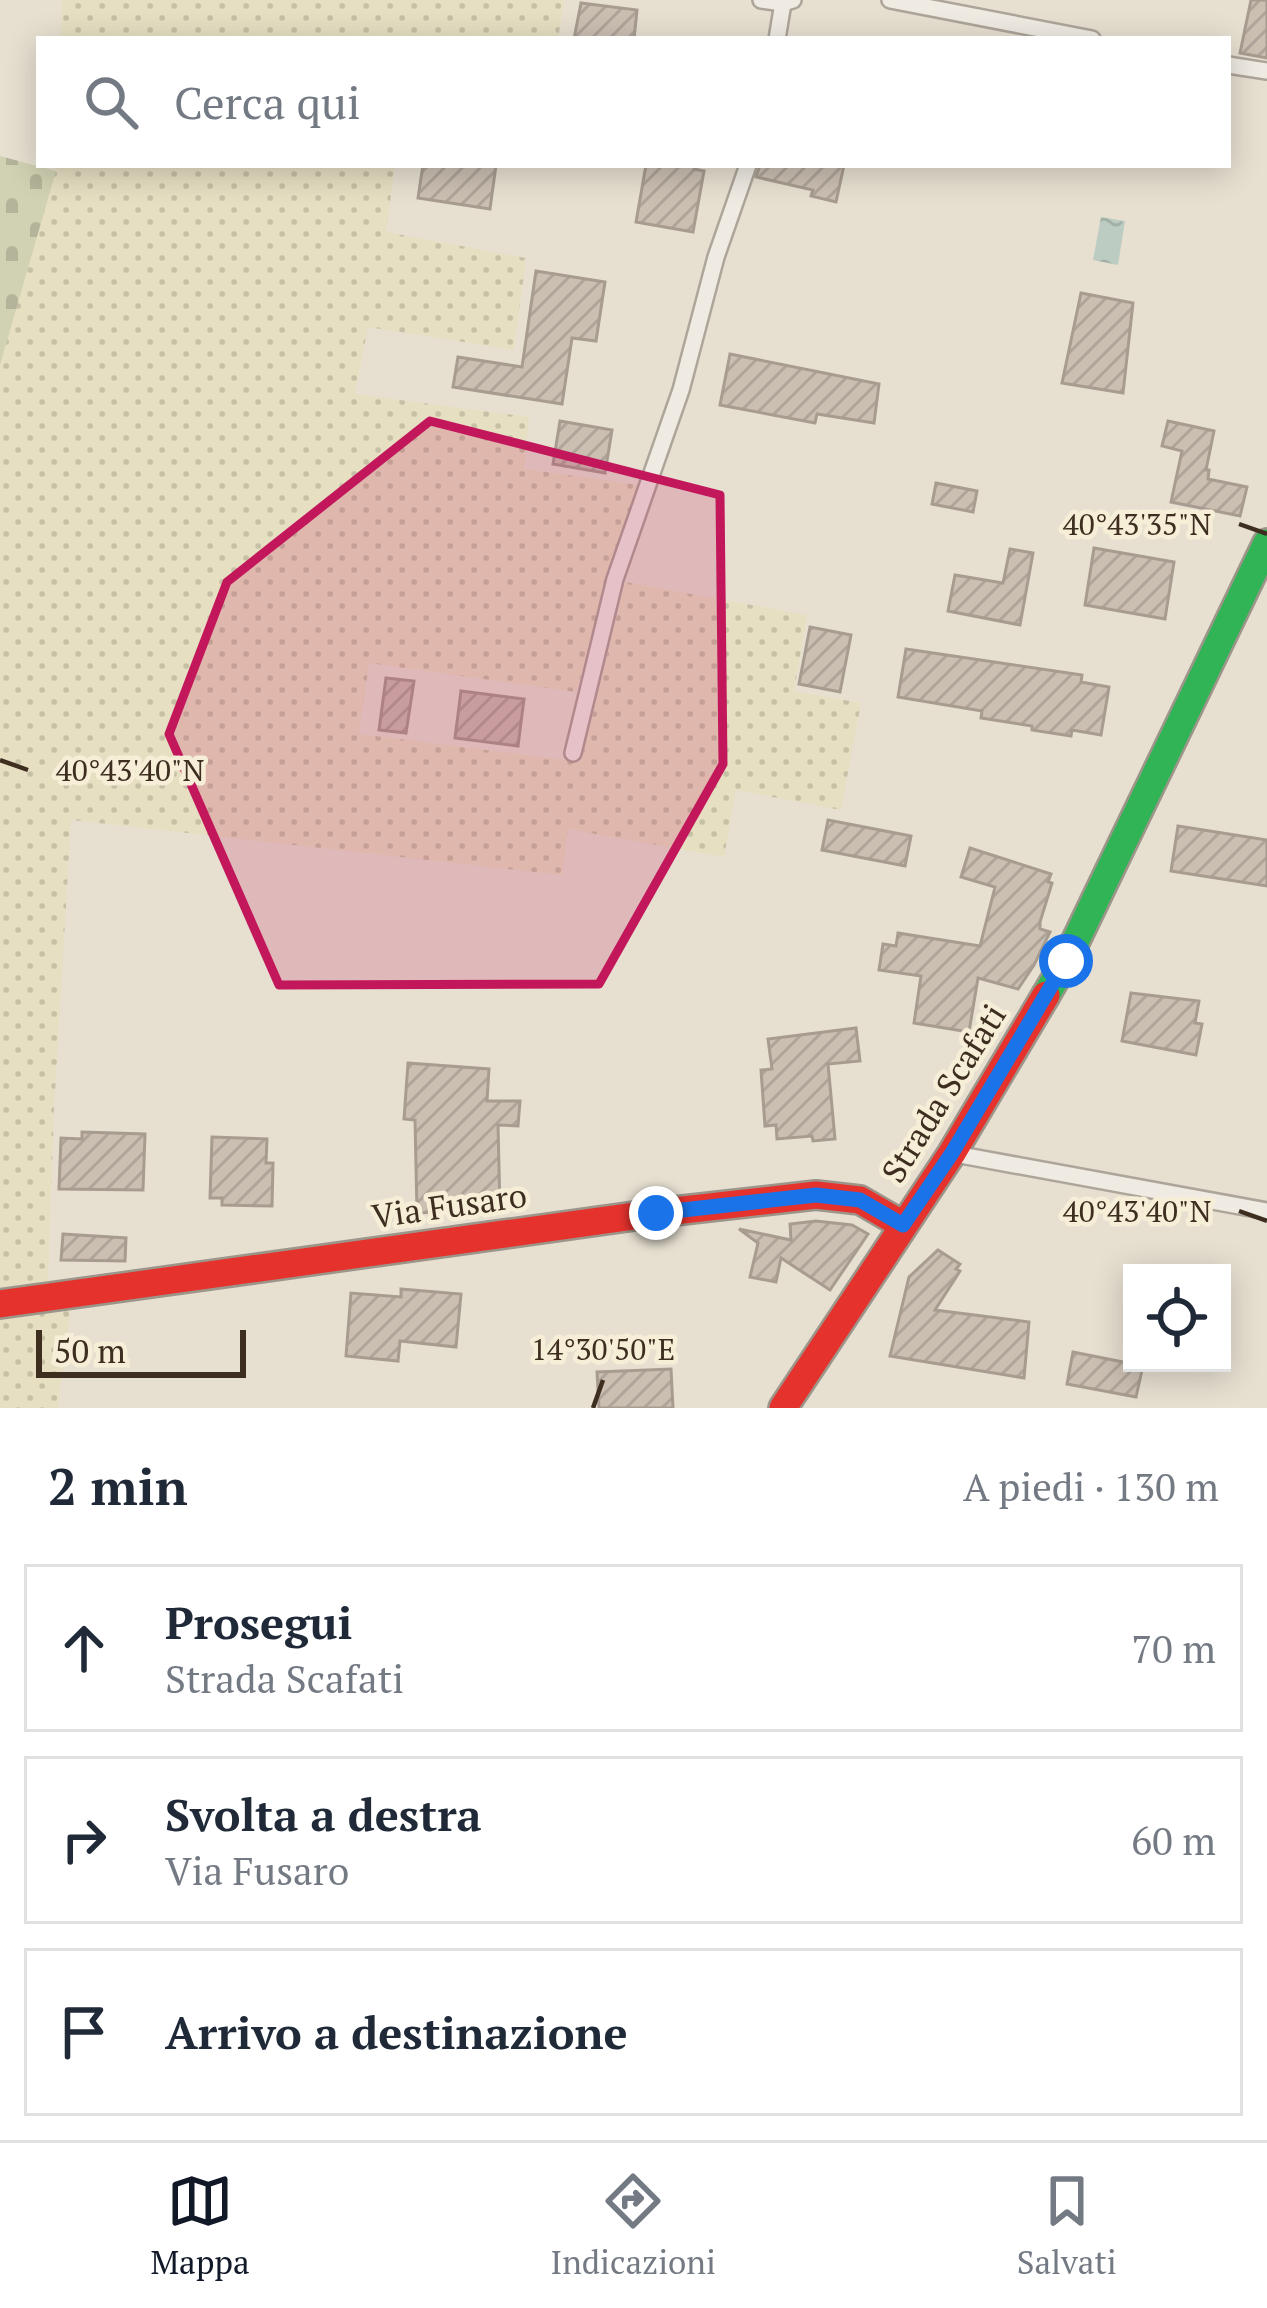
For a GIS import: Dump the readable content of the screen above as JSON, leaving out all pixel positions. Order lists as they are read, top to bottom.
{
  "streets": {
    "street": ["Strada Scafati", "Via Fusaro"]
  },
  "crossings": [
    ["Strada Scafati", "Via Fusaro"]
  ],
  "scale_bar": "50 m",
  "page": {
    "search": "Cerca qui",
    "scale": "50 m",
    "heading": ["2 min", "A piedi · 130 m"],
    "list": [
      ["Prosegui", "Strada Scafati", "70 m"],
      ["Svolta a destra", "Via Fusaro", "60 m"],
      "Arrivo a destinazione"
    ],
    "nav": ["Mappa", "Indicazioni", "Salvati"]
  },
  "coordinates": ["40°43'35\"N", "40°43'40\"N", "14°30'50\"E"]
}
